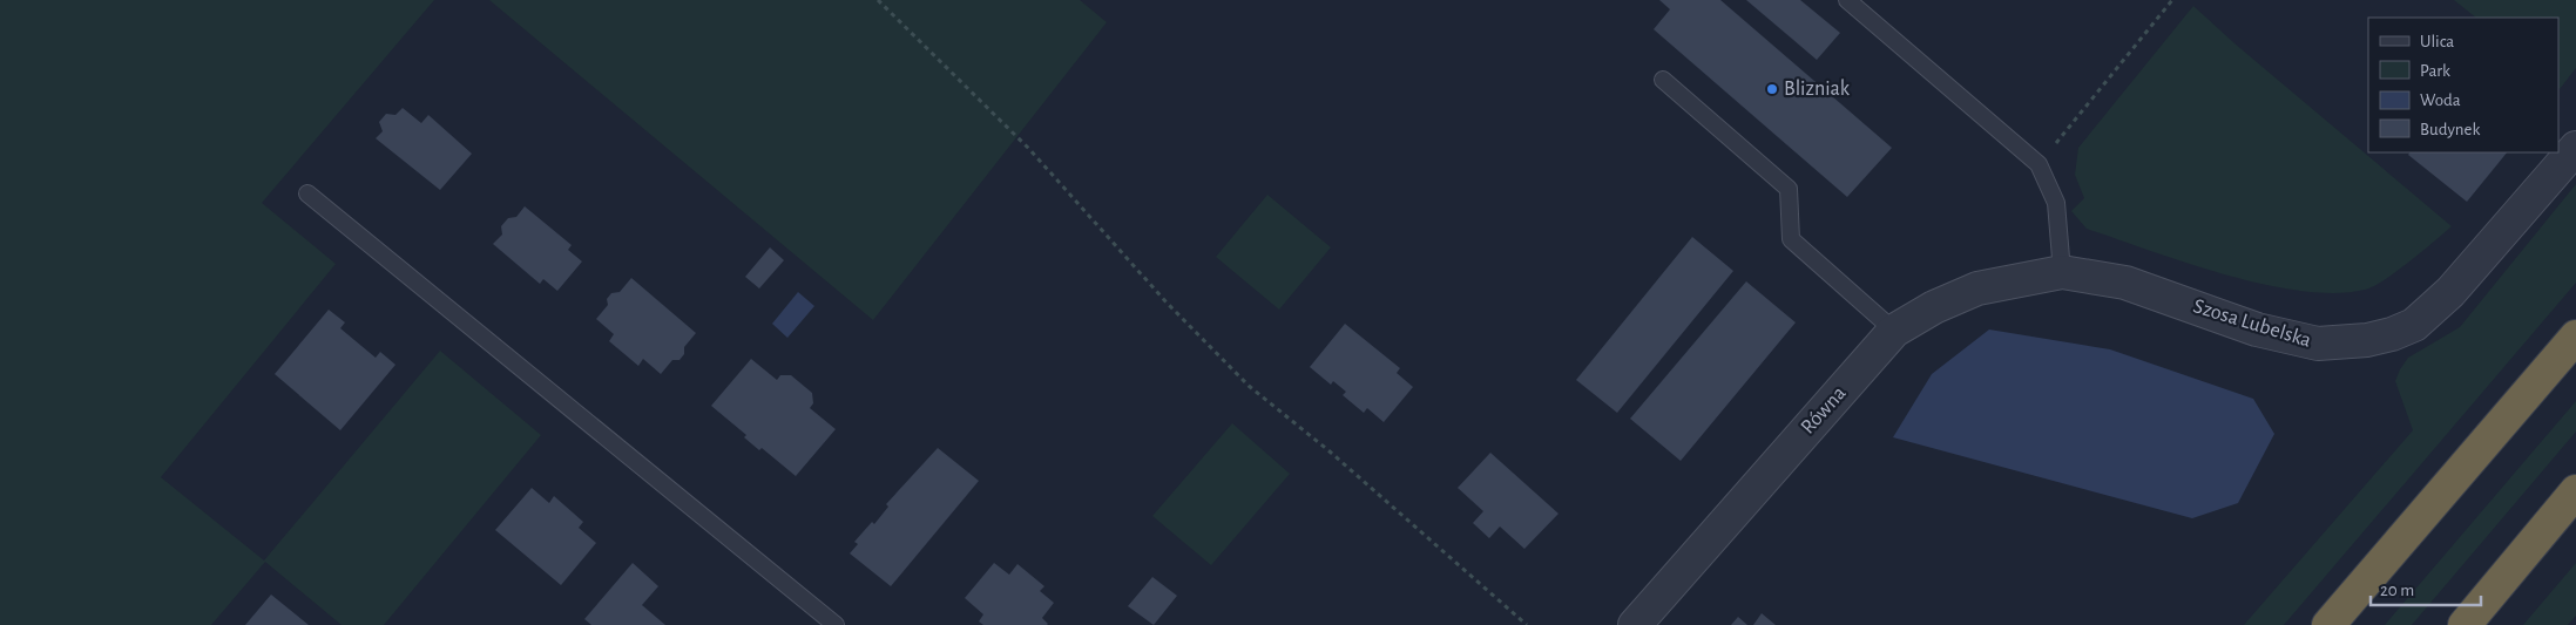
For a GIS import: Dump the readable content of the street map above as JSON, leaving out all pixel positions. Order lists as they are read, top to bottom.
{
  "streets": {
    "street": ["Szosa Lubelska", "Równa"]
  },
  "crossings": [
    ["Szosa Lubelska", "Równa"]
  ],
  "places": ["Blizniak"],
  "legend": [
    "Ulica",
    "Park",
    "Woda",
    "Budynek"
  ],
  "scale_bar": "20 m"
}
